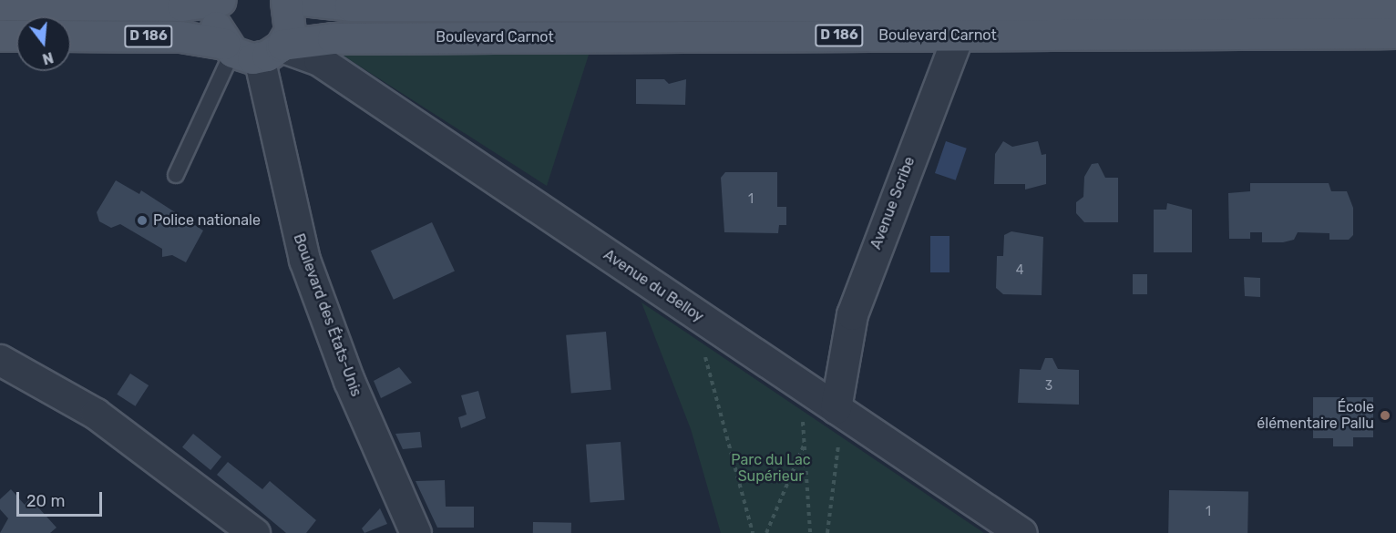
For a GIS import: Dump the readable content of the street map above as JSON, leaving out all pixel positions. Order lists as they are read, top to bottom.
{
  "streets": {
    "main road": ["D 186", "Boulevard Carnot"],
    "street": ["Avenue Scribe", "Avenue du Belloy", "Boulevard des États-Unis"]
  },
  "crossings": [
    ["Boulevard Carnot", "Avenue Scribe"],
    ["Boulevard Carnot", "Avenue du Belloy"],
    ["Boulevard Carnot", "Boulevard des États-Unis"],
    ["Avenue Scribe", "Avenue du Belloy"],
    ["Avenue du Belloy", "Boulevard des États-Unis"]
  ],
  "parks": ["Parc du Lac Supérieur"],
  "places": ["Police nationale", "École élémentaire Pallu"],
  "house_numbers": [
    "1",
    "4",
    "3",
    "1"
  ],
  "scale_bar": "20 m",
  "north": "bottom"
}
